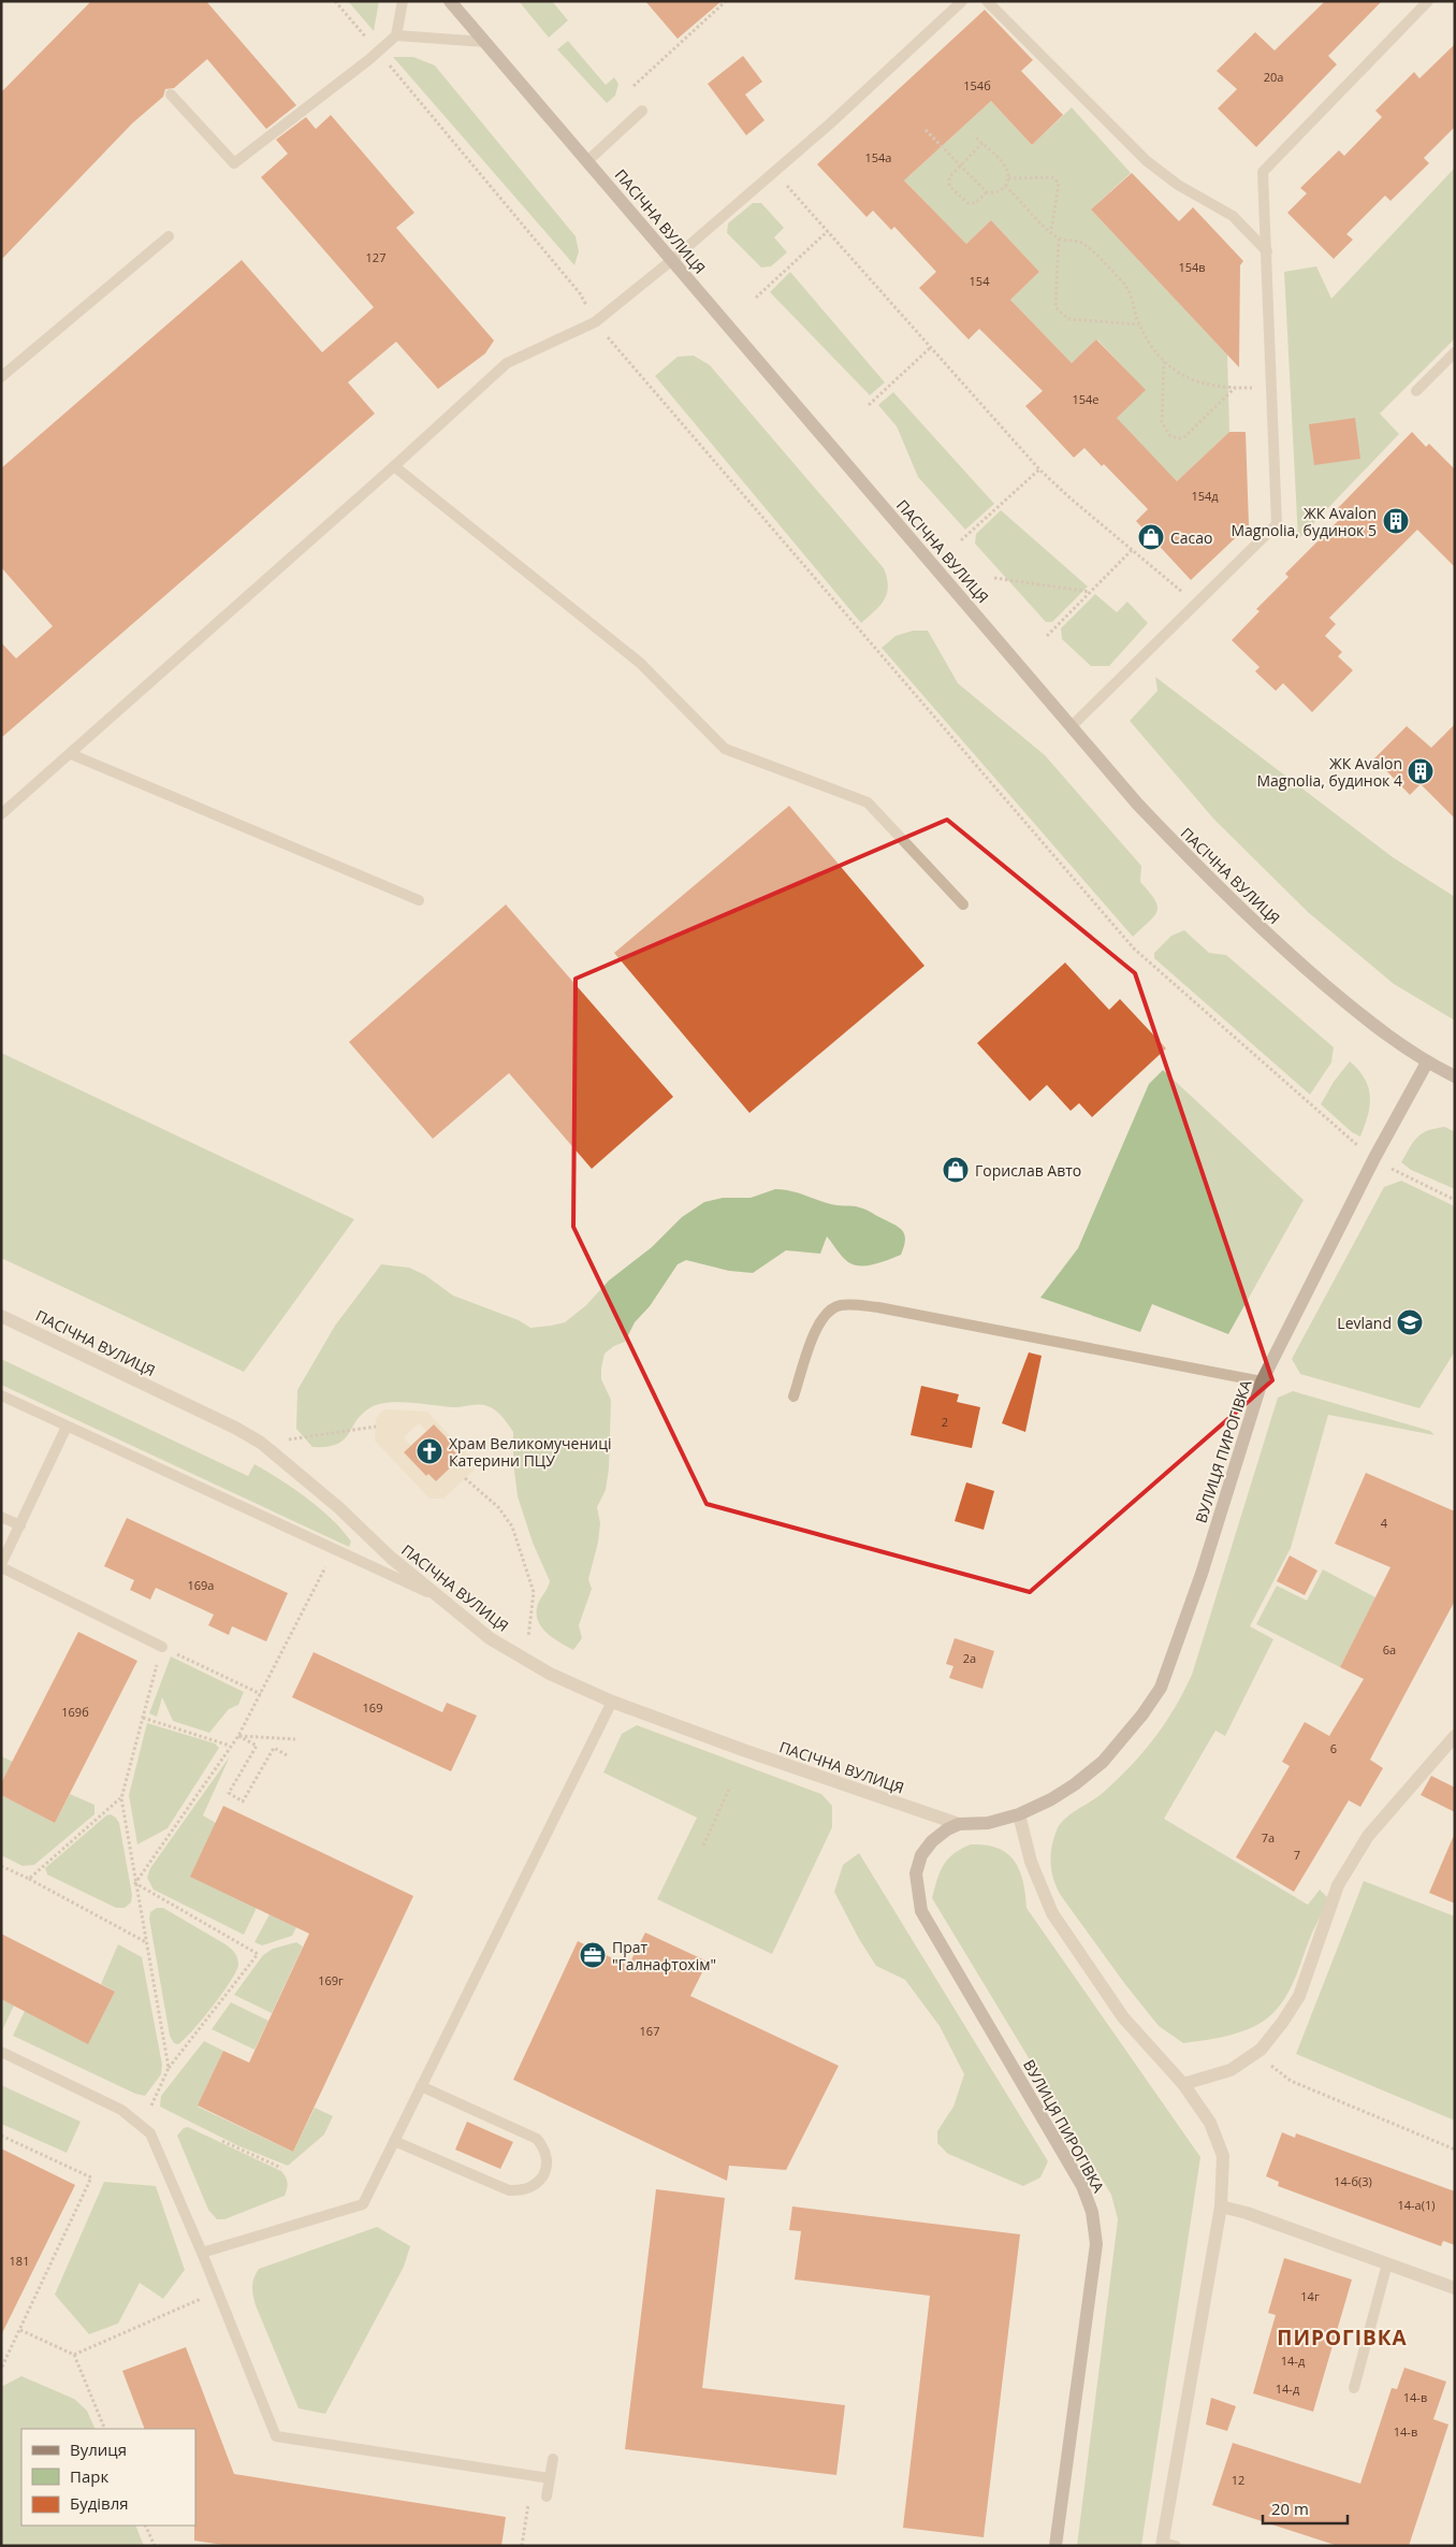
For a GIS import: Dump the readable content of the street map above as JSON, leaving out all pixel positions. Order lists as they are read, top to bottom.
{
  "streets": {
    "street": ["ПАСІЧНА ВУЛИЦЯ", "ВУЛИЦЯ ПИРОГІВКА"]
  },
  "crossings": [
    ["ПАСІЧНА ВУЛИЦЯ", "ВУЛИЦЯ ПИРОГІВКА"]
  ],
  "districts": ["ПИРОГІВКА"],
  "places": {
    "building": ["ЖК Avalon Magnolia, будинок 5", "ЖК Avalon Magnolia, будинок 4"],
    "shop": ["Cacao", "Горислав Авто"],
    "school or university": ["Levland"],
    "church": ["Храм Великомучениці Катерини ПЦУ"],
    "office": ["Прат \"Галнафтохім\""]
  },
  "house_numbers": [
    "20а",
    "154б",
    "154а",
    "127",
    "154в",
    "154",
    "154е",
    "154д",
    "2",
    "4",
    "169а",
    "6а",
    "2а",
    "169",
    "169б",
    "6",
    "7а",
    "7",
    "169г",
    "167",
    "14-б(3)",
    "14-а(1)",
    "181",
    "14г",
    "14-д",
    "14-д",
    "14-в",
    "14-в",
    "12"
  ],
  "legend": ["Вулиця", "Парк", "Будівля"],
  "scale_bar": "20 m"
}
